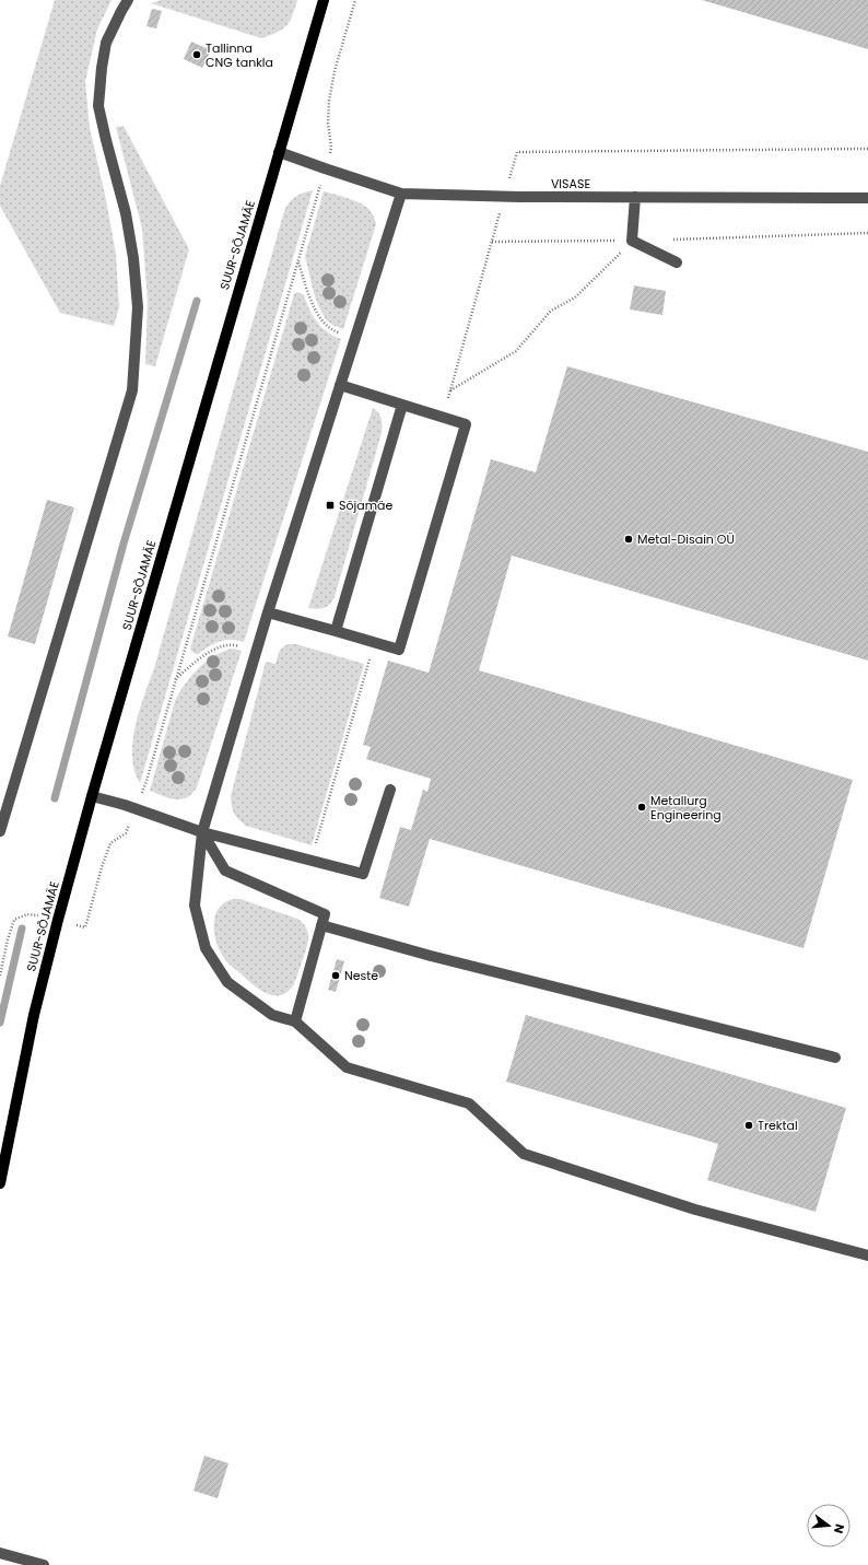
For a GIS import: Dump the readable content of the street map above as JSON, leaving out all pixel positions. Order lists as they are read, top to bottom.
{
  "streets": {
    "main road": ["SUUR-SÕJAMÄE"],
    "street": ["VISASE"]
  },
  "crossings": [
    ["VISASE", "SUUR-SÕJAMÄE"]
  ],
  "places": {
    "other": [
      "Tallinna CNG tankla",
      "Metal-Disain OÜ",
      "Metallurg Engineering",
      "Neste",
      "Trektal"
    ],
    "transit": ["Sõjamäe"]
  },
  "north": "right"
}
